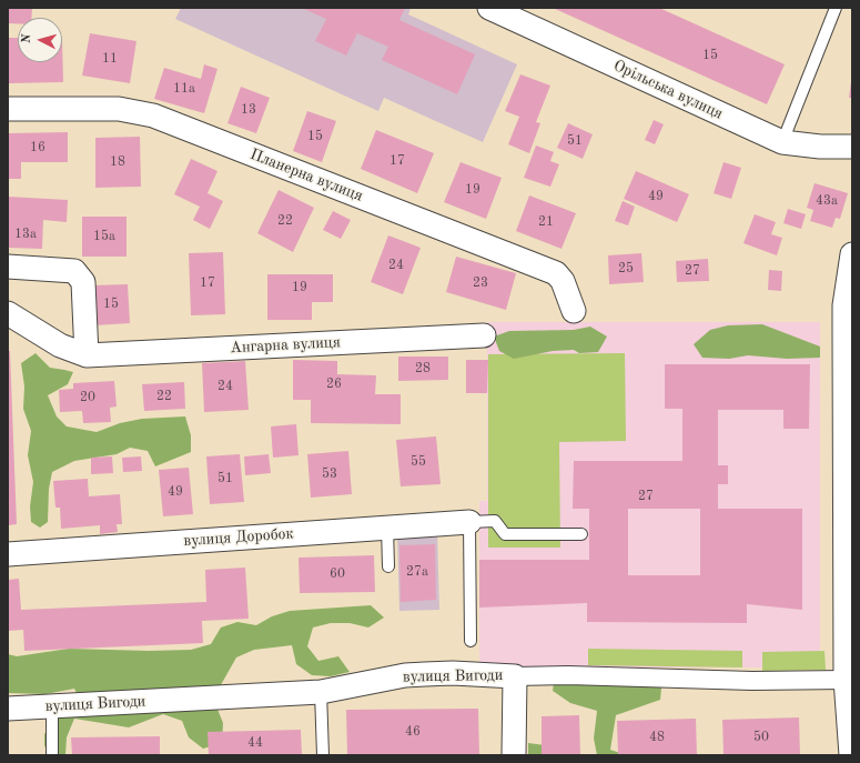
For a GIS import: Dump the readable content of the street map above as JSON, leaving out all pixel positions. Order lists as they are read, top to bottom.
{
  "streets": {
    "street": [
      "Орільська вулиця",
      "Планерна вулиця",
      "Ангарна вулиця",
      "вулиця Доробок",
      "вулиця Вигоди"
    ]
  },
  "house_numbers": [
    "15",
    "11",
    "11а",
    "13",
    "15",
    "51",
    "16",
    "17",
    "18",
    "19",
    "49",
    "43а",
    "22",
    "21",
    "13а",
    "15а",
    "24",
    "25",
    "27",
    "17",
    "23",
    "19",
    "15",
    "28",
    "26",
    "24",
    "22",
    "20",
    "55",
    "53",
    "51",
    "49",
    "27",
    "27а",
    "60",
    "46",
    "48",
    "50",
    "44"
  ],
  "north": "left"
}
